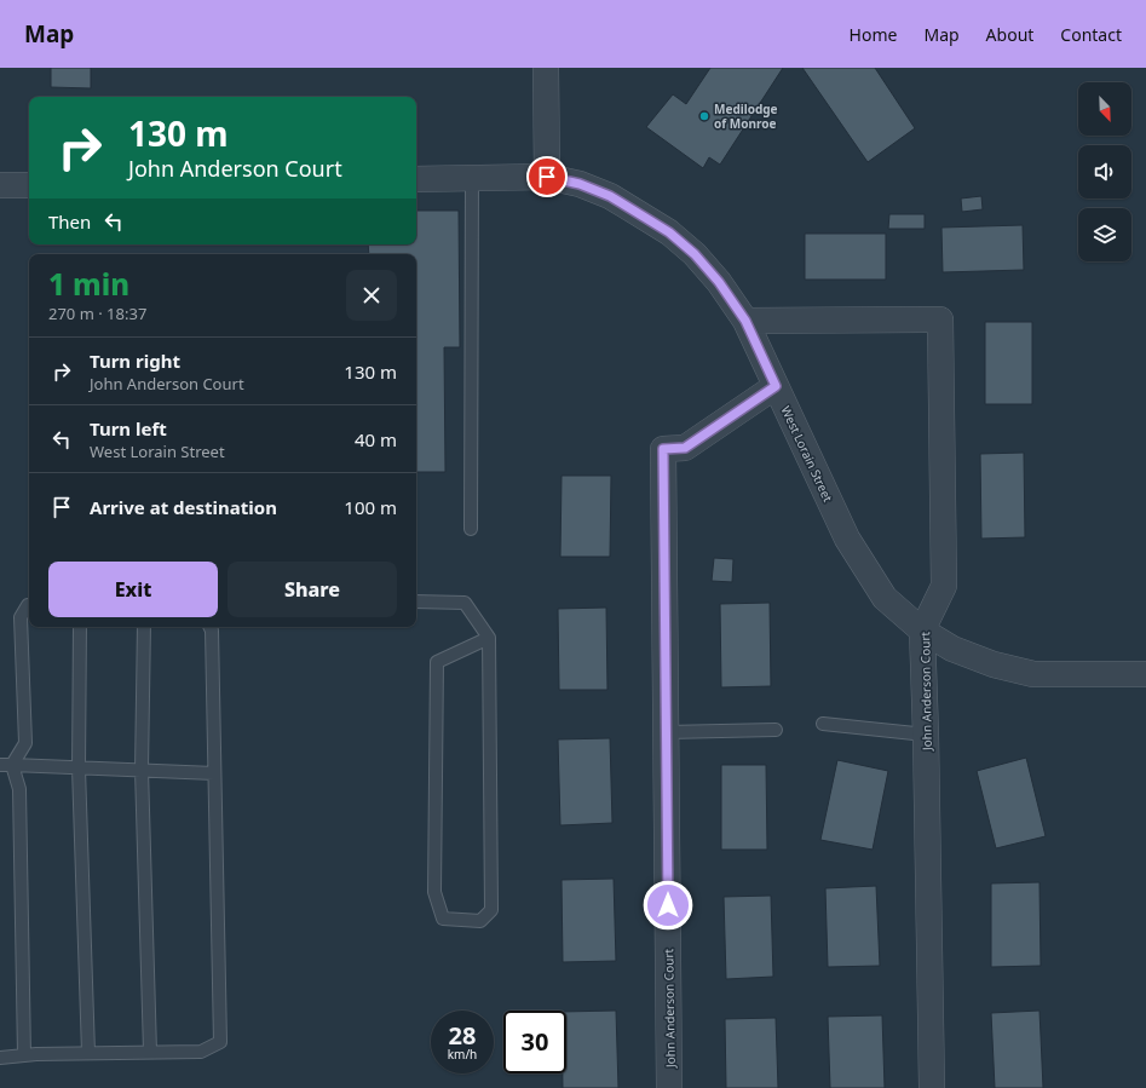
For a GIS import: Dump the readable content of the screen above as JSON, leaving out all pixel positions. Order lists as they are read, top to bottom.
{
  "streets": {
    "street": ["West Lorain Street", "John Anderson Court"]
  },
  "crossings": [
    ["West Lorain Street", "John Anderson Court"]
  ],
  "places": ["Medilodge of Monroe"],
  "north": "bottom right",
  "page": {
    "header": "Map",
    "nav": [
      "Home",
      "Map",
      "About",
      "Contact"
    ],
    "turn": ["130 m", "John Anderson Court"],
    "then": "Then",
    "heading": ["1 min", "270 m · 18:37"],
    "list": [
      {
        "name": "Turn right",
        "note": "John Anderson Court",
        "value": "130 m"
      },
      {
        "name": "Turn left",
        "note": "West Lorain Street",
        "value": "40 m"
      },
      {
        "name": "Arrive at destination",
        "value": "100 m"
      }
    ],
    "buttons": ["Exit", "Share"],
    "speed": "28 km/h",
    "limit": "30"
  }
}
